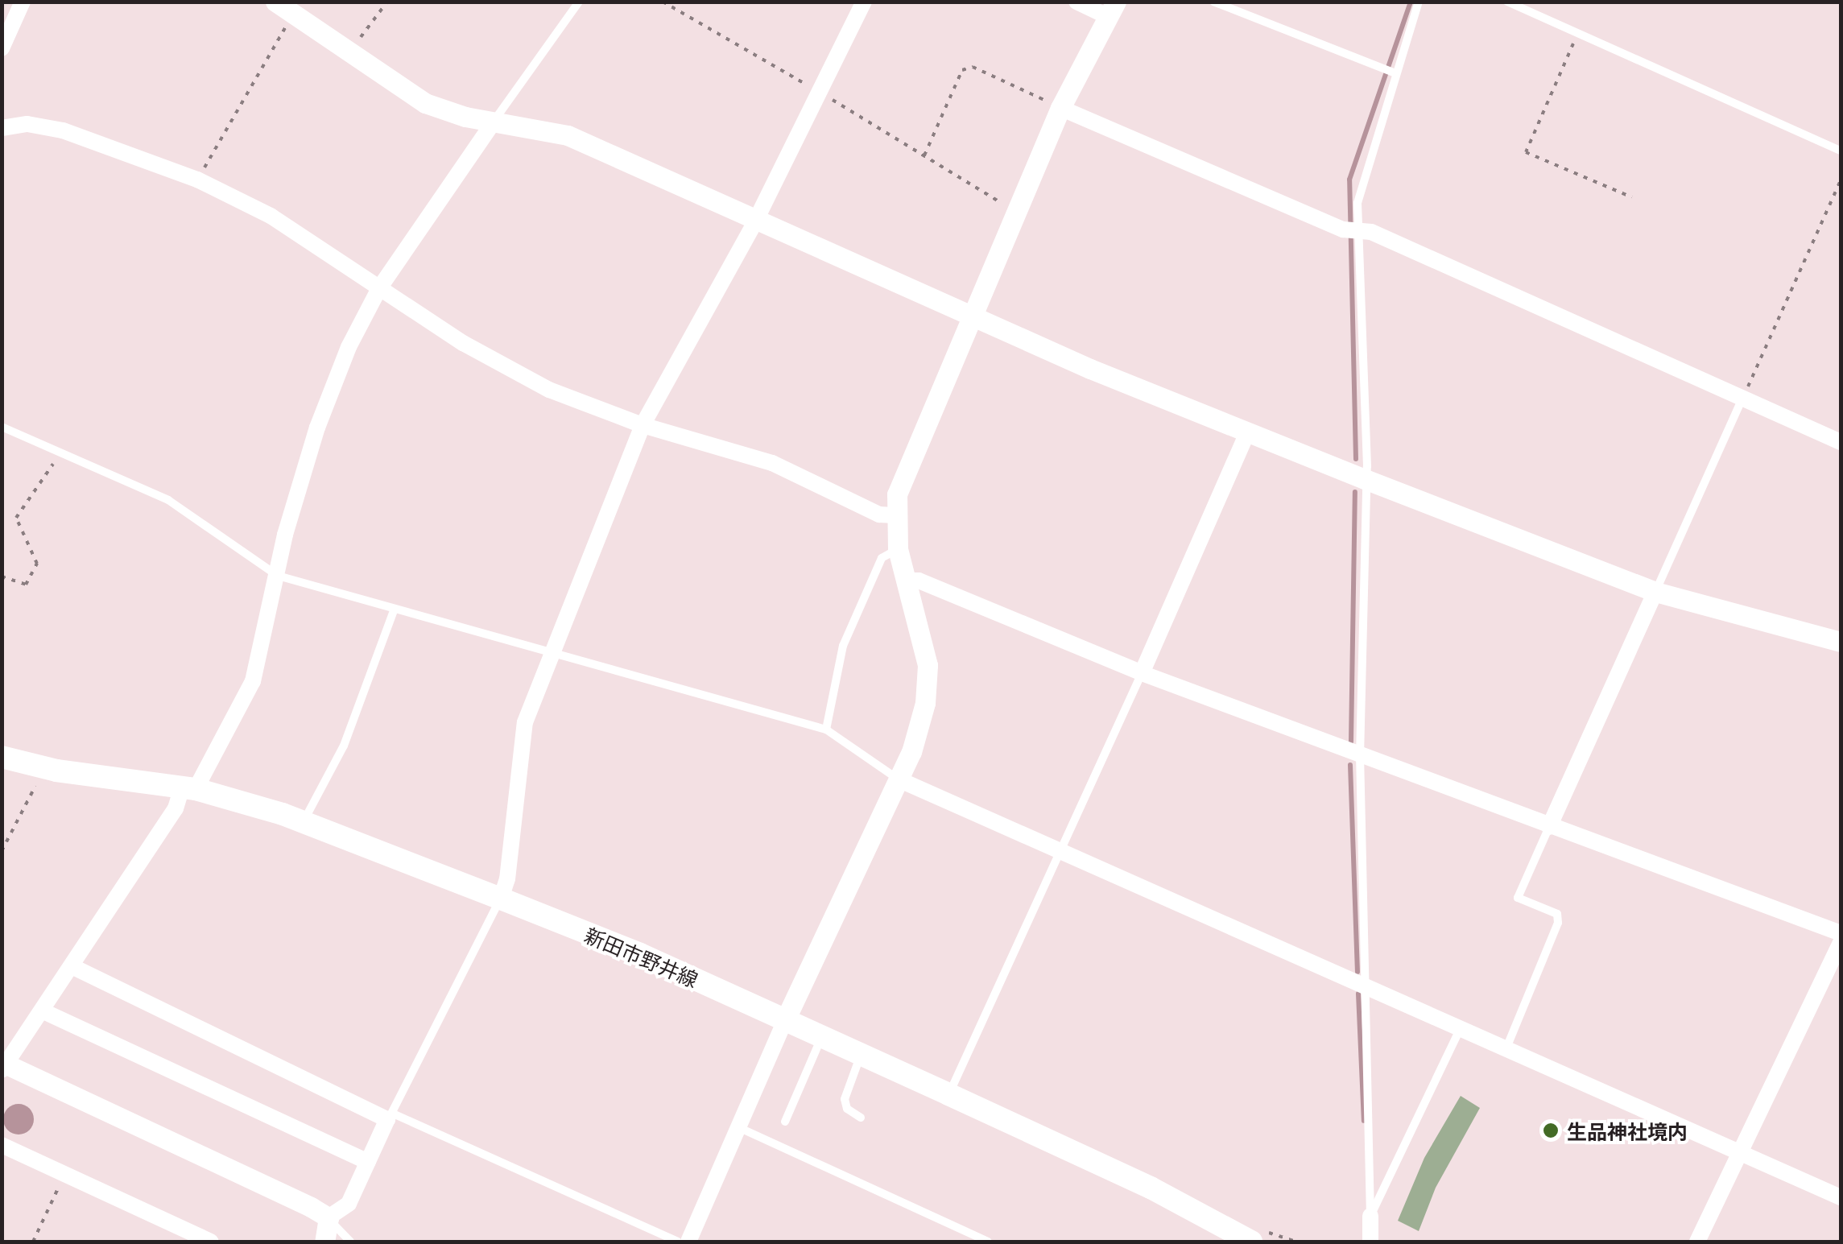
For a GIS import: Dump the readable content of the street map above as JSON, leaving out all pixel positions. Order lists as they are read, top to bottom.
{
  "streets": {
    "main road": ["新田市野井線"]
  },
  "places": ["生品神社境内"]
}
